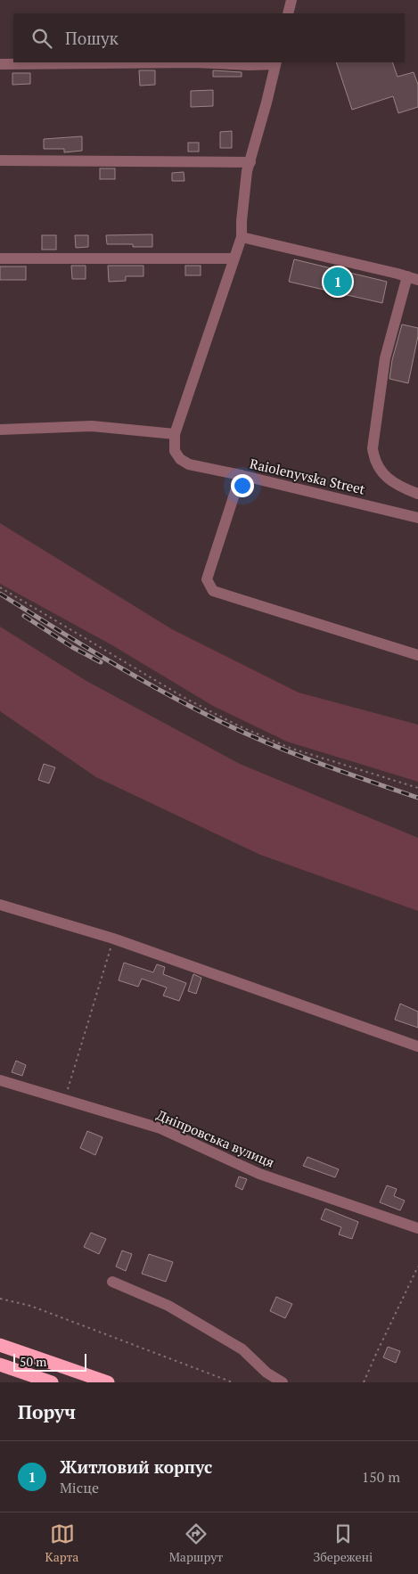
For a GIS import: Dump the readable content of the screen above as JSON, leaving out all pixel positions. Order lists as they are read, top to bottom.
{
  "streets": {
    "street": ["Raiolenyvska Street", "Дніпровська вулиця"]
  },
  "scale_bar": "50 m",
  "page": {
    "search": "Пошук",
    "pins": "1",
    "scale": "50 m",
    "heading": "Поруч",
    "list": [
      {
        "mark": "1",
        "name": "Житловий корпус",
        "note": "Місце",
        "value": "150 m"
      }
    ],
    "nav": ["Карта", "Маршрут", "Збережені"]
  }
}
